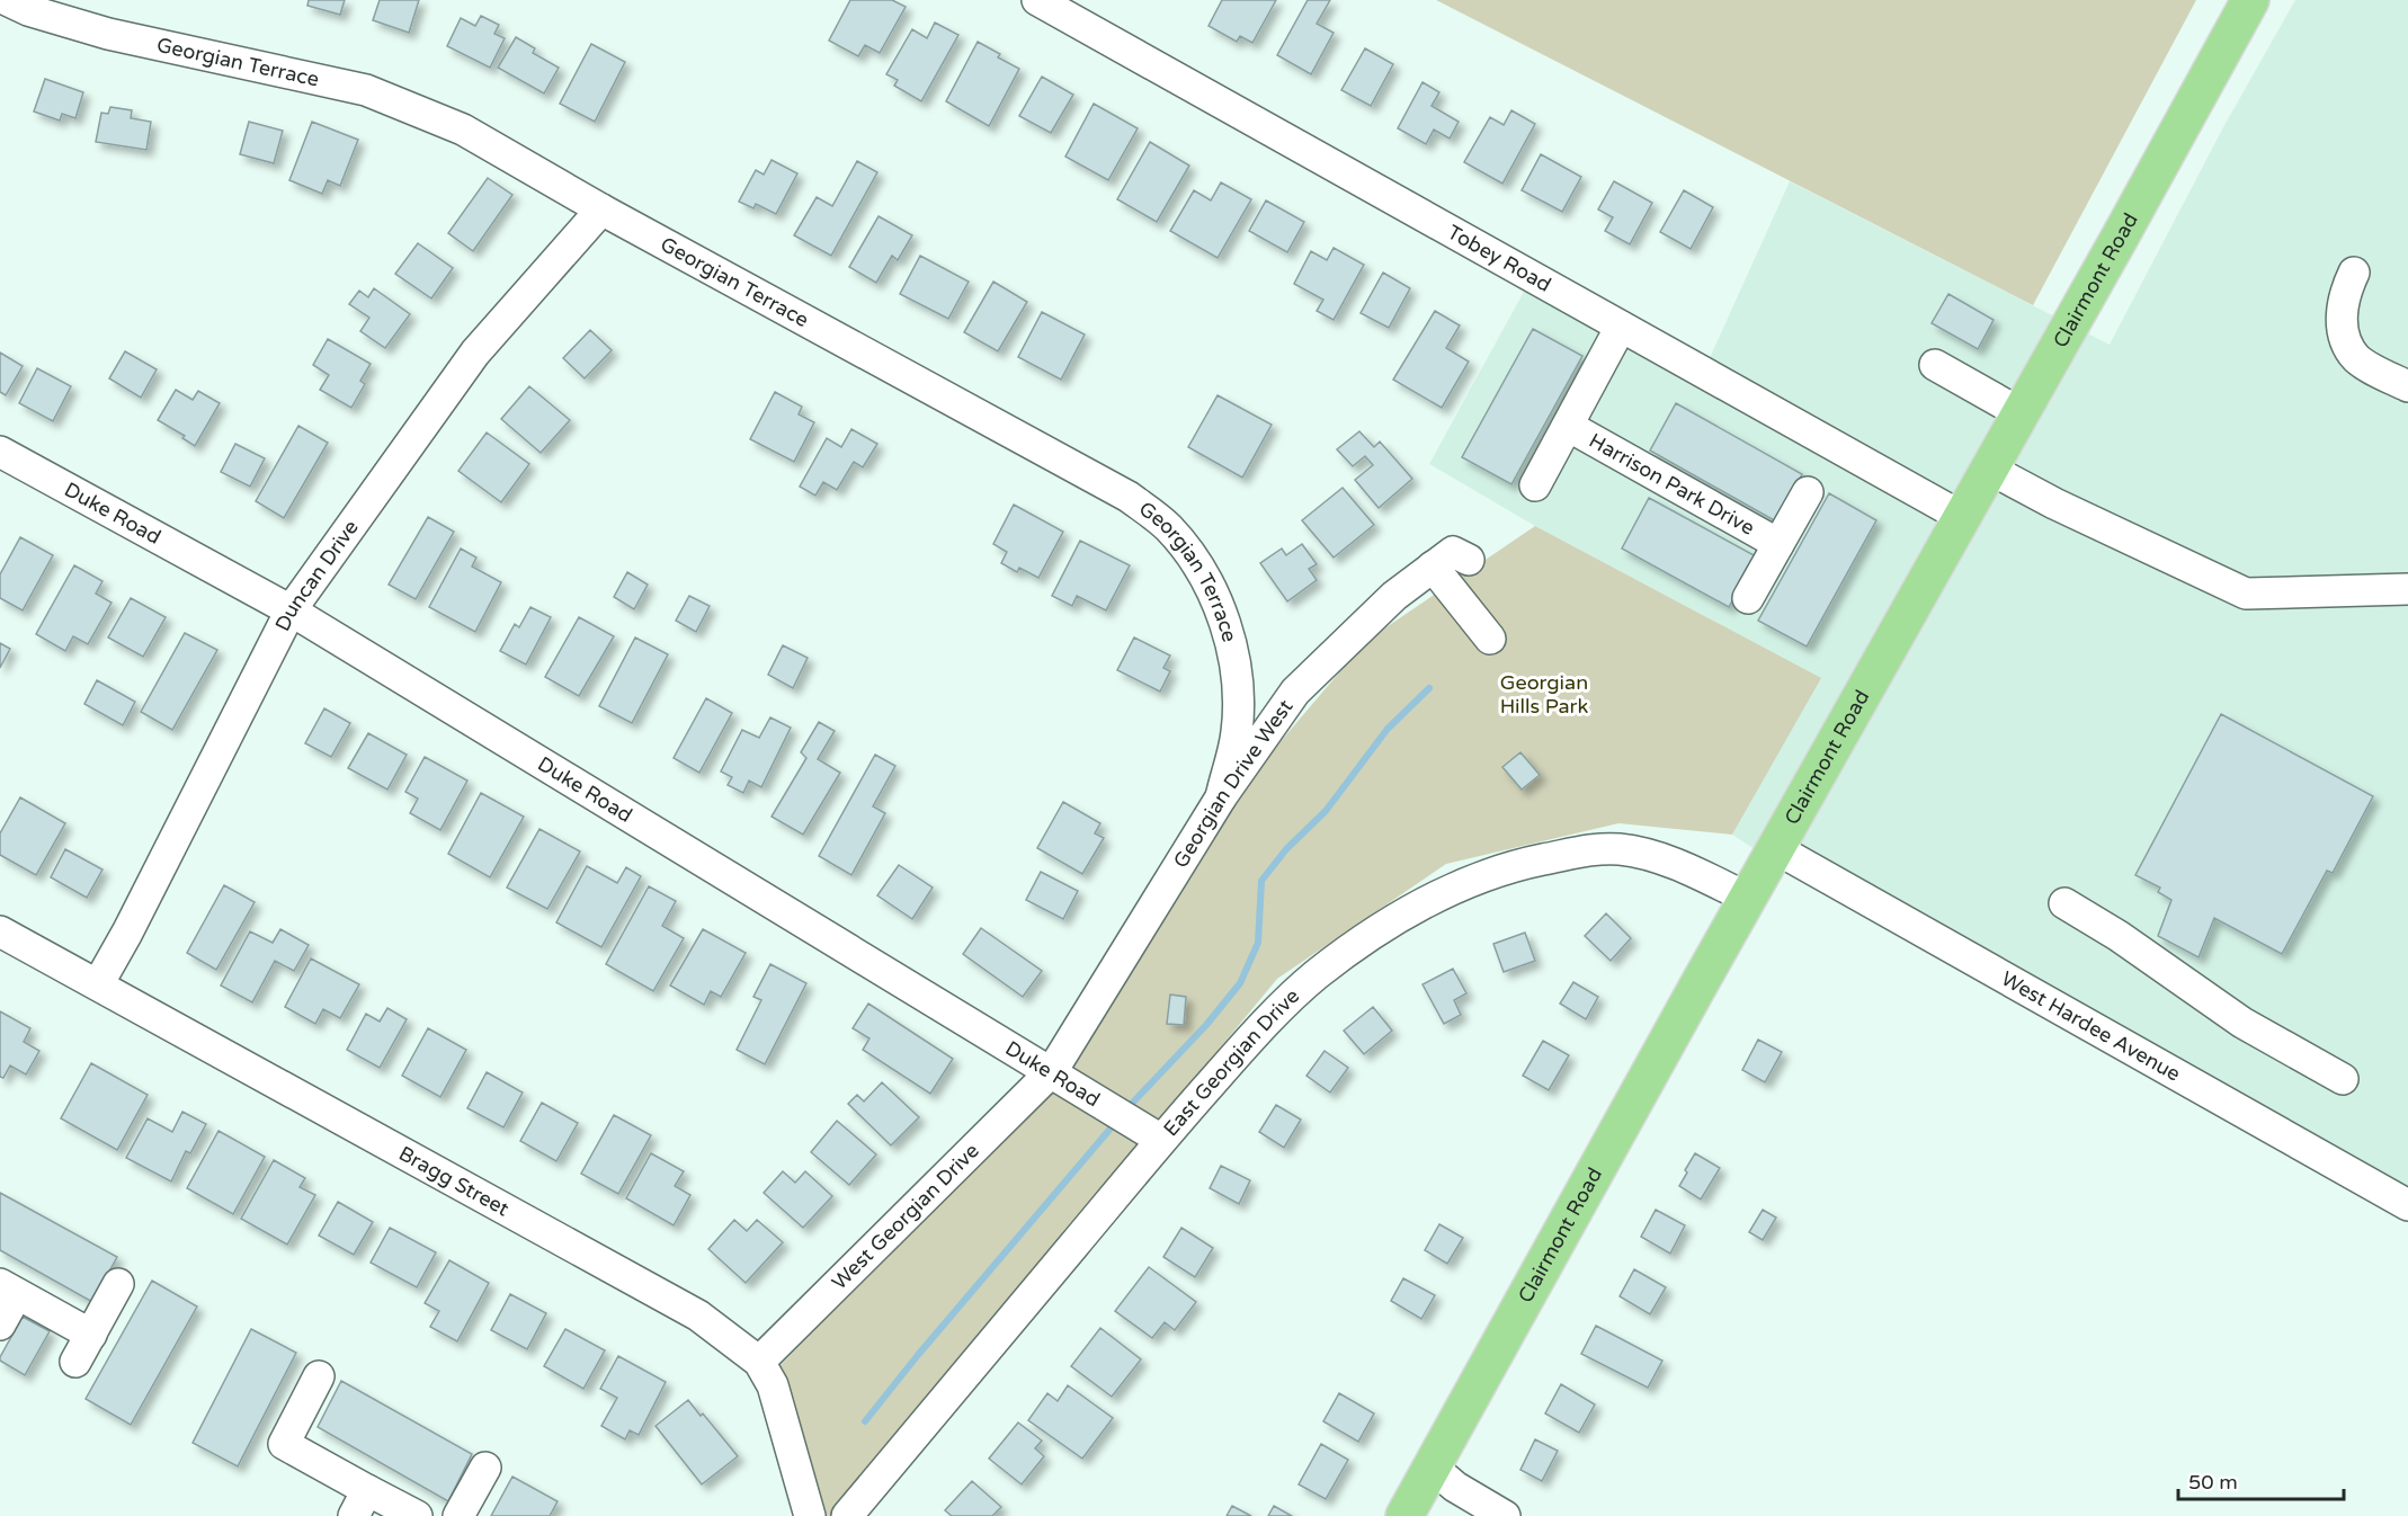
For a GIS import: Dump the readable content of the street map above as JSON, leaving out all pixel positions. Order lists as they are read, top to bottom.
{
  "streets": {
    "main road": ["Clairmont Road"],
    "street": [
      "Georgian Terrace",
      "Tobey Road",
      "Harrison Park Drive",
      "Duke Road",
      "Duncan Drive",
      "Georgian Drive West",
      "West Hardee Avenue",
      "East Georgian Drive",
      "Bragg Street",
      "West Georgian Drive"
    ]
  },
  "crossings": [
    ["Georgian Terrace", "Duncan Drive"],
    ["Georgian Terrace", "Georgian Drive West"],
    ["Tobey Road", "Clairmont Road"],
    ["Tobey Road", "Harrison Park Drive"],
    ["Clairmont Road", "West Hardee Avenue"],
    ["Clairmont Road", "East Georgian Drive"],
    ["Duke Road", "Duncan Drive"],
    ["Duke Road", "Georgian Drive West"],
    ["Duke Road", "East Georgian Drive"],
    ["Duke Road", "West Georgian Drive"],
    ["Duncan Drive", "Bragg Street"],
    ["Georgian Drive West", "West Georgian Drive"],
    ["Bragg Street", "West Georgian Drive"]
  ],
  "parks": ["Georgian Hills Park"],
  "scale_bar": "50 m"
}
